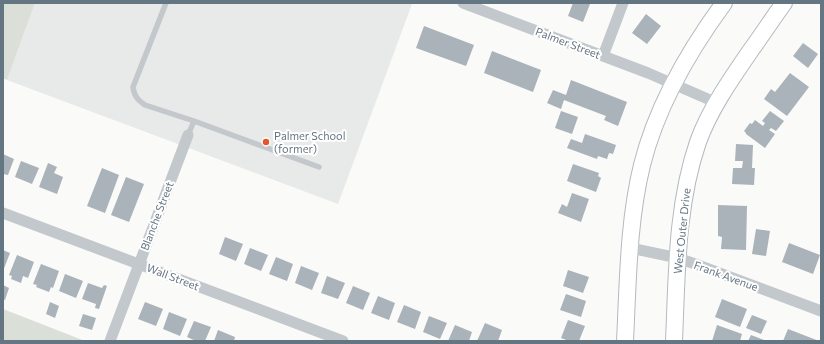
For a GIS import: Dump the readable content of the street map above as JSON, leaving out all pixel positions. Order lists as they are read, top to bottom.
{
  "streets": {
    "main road": ["West Outer Drive"],
    "street": [
      "Palmer Street",
      "Blanche Street",
      "Frank Avenue",
      "Wall Street"
    ]
  },
  "crossings": [
    ["Palmer Street", "West Outer Drive"],
    ["Blanche Street", "Wall Street"],
    ["West Outer Drive", "Frank Avenue"]
  ],
  "places": ["Palmer School (former)"]
}
